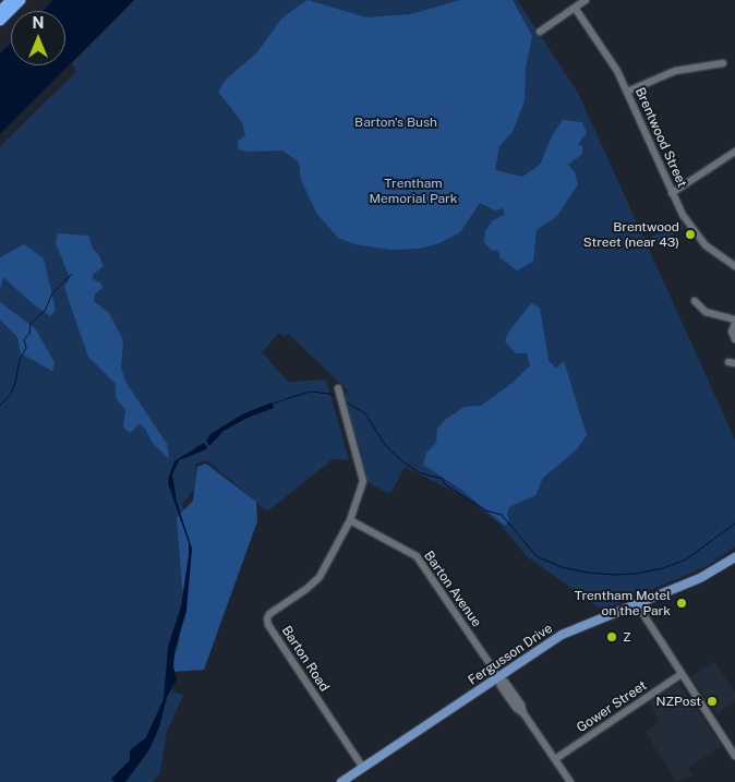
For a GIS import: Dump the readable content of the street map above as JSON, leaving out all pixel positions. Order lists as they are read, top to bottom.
{
  "streets": {
    "main road": ["Fergusson Drive"],
    "street": [
      "Brentwood Street",
      "Barton Avenue",
      "Barton Road",
      "Gower Street"
    ]
  },
  "crossings": [
    ["Barton Avenue", "Fergusson Drive"],
    ["Barton Avenue", "Barton Road"],
    ["Barton Avenue", "Gower Street"],
    ["Fergusson Drive", "Barton Road"]
  ],
  "parks": ["Barton's Bush", "Trentham Memorial Park"],
  "places": [
    "Brentwood Street (near 43)",
    "Trentham Motel on the Park",
    "Z",
    "NZPost"
  ],
  "north": "top"
}
